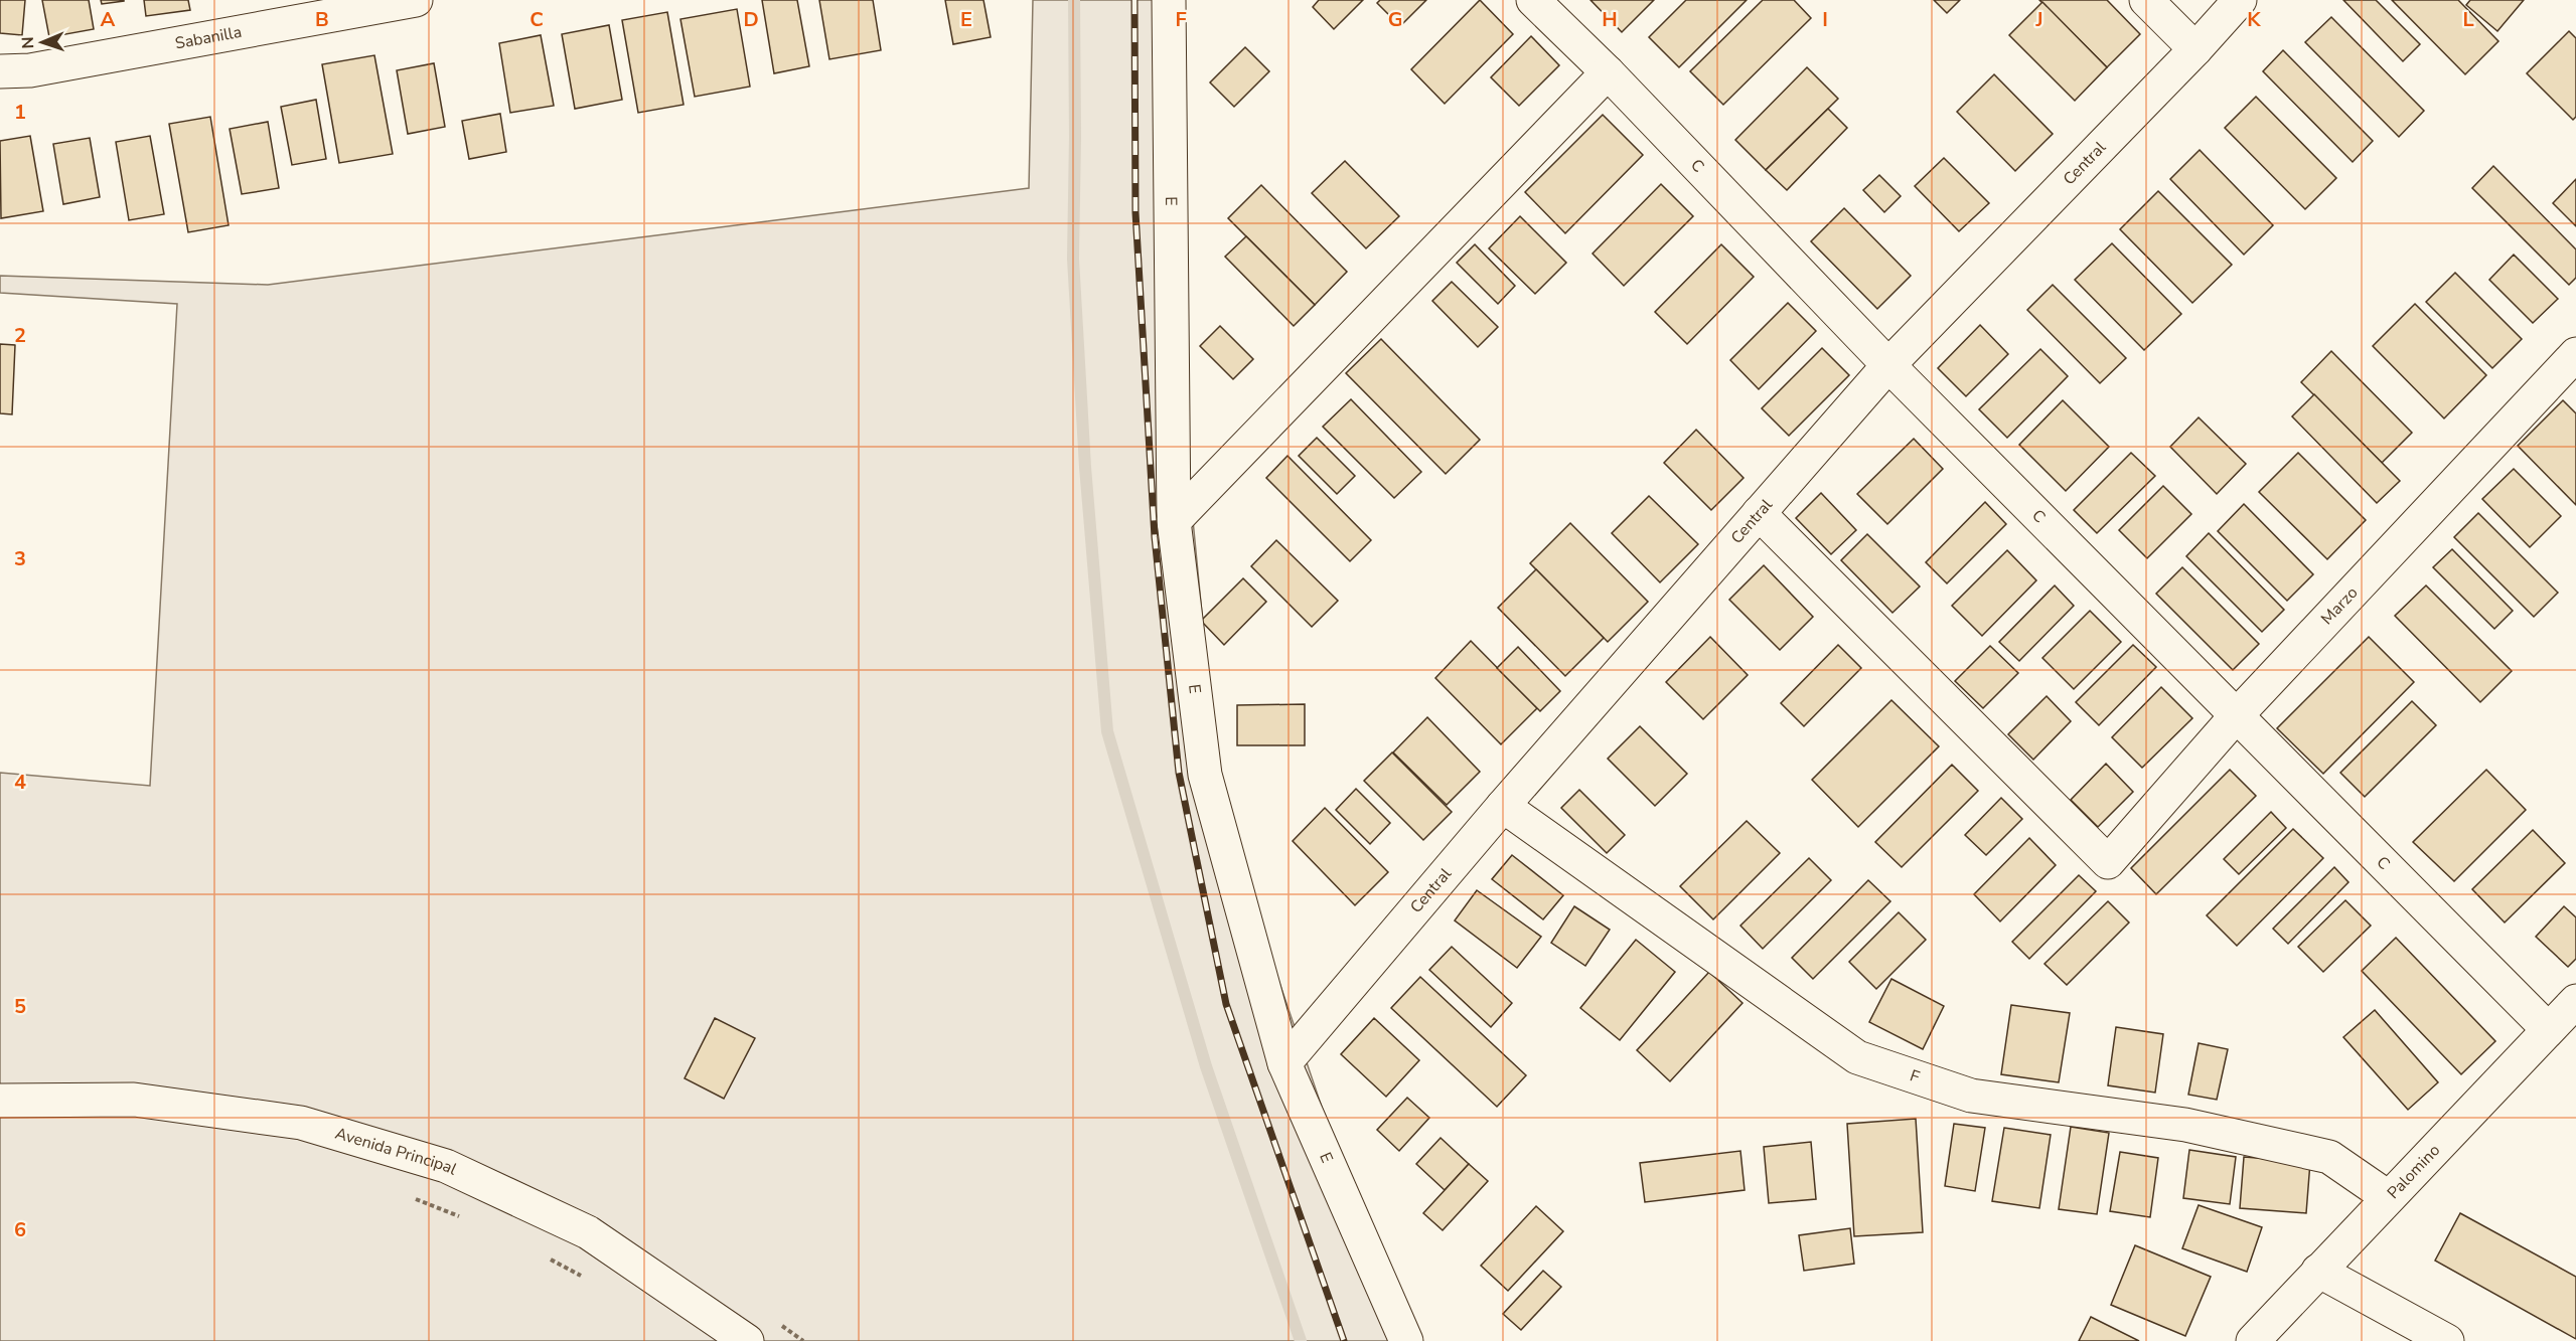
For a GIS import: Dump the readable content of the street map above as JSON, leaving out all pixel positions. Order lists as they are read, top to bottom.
{
  "streets": {
    "street": [
      "Sabanilla",
      "Central",
      "C",
      "E",
      "Marzo",
      "F",
      "Avenida Principal",
      "Palomino"
    ]
  },
  "crossings": [
    ["Central", "C"],
    ["Central", "E"],
    ["Central", "Marzo"],
    ["Central", "F"],
    ["C", "Marzo"],
    ["C", "Palomino"],
    ["F", "Palomino"]
  ],
  "north": "left",
  "grid": {
    "columns": [
      "A",
      "B",
      "C",
      "D",
      "E",
      "F",
      "G",
      "H",
      "I",
      "J",
      "K",
      "L"
    ],
    "rows": [
      "1",
      "2",
      "3",
      "4",
      "5",
      "6"
    ]
  }
}
